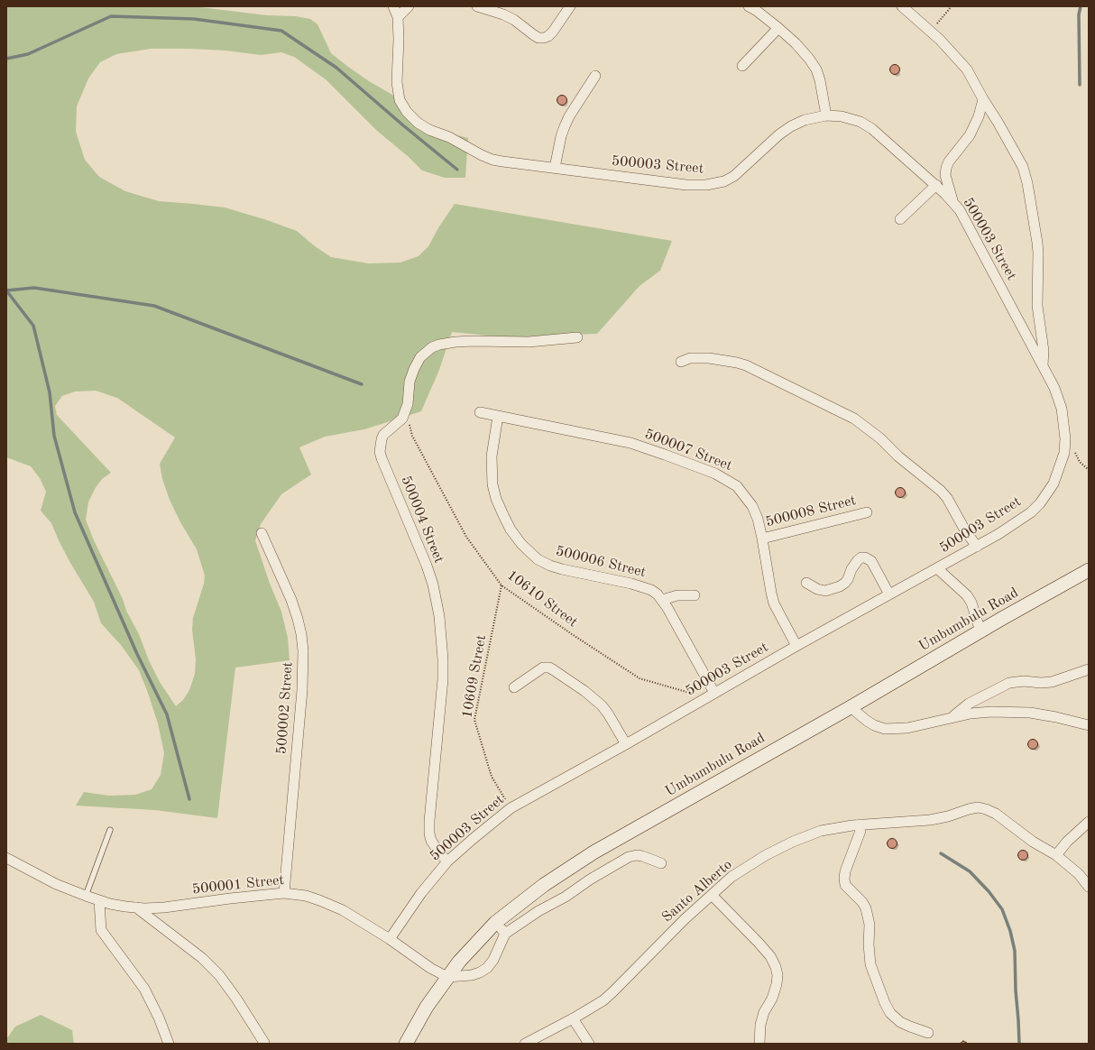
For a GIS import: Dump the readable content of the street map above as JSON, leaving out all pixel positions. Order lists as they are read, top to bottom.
{
  "streets": {
    "main road": ["Umbumbulu Road"],
    "street": [
      "500003 Street",
      "500007 Street",
      "500008 Street",
      "500004 Street",
      "500006 Street",
      "500002 Street",
      "500001 Street",
      "Santo Alberto"
    ],
    "path": ["10610 Street", "10609 Street"]
  },
  "crossings": [
    ["500003 Street", "500007 Street"],
    ["500003 Street", "500004 Street"],
    ["500003 Street", "500006 Street"],
    ["500003 Street", "10610 Street"],
    ["500003 Street", "10609 Street"],
    ["500003 Street", "500001 Street"],
    ["500007 Street", "500008 Street"],
    ["500007 Street", "500006 Street"],
    ["500004 Street", "10610 Street"],
    ["10610 Street", "10609 Street"],
    ["Umbumbulu Road", "500001 Street"],
    ["500002 Street", "500001 Street"]
  ]
}
